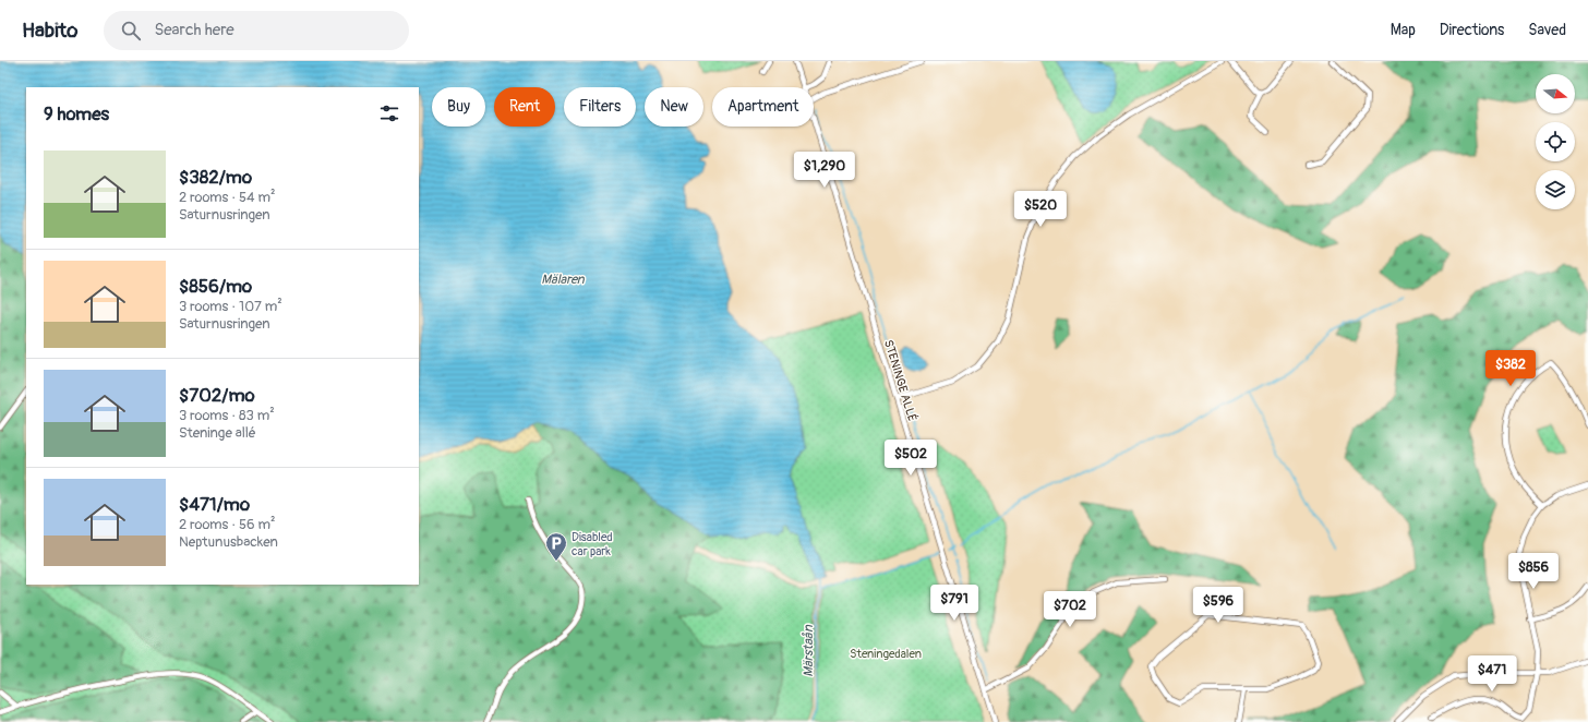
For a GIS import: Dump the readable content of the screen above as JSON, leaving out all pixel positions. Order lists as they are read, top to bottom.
{
  "streets": {
    "street": ["STENINGE ALLÉ"]
  },
  "water": ["Mälaren", "Märstaån"],
  "parks": ["Steningedalen"],
  "places": {
    "parking": ["Disabled car park"]
  },
  "north": "right",
  "page": {
    "header": "Habito",
    "search": "Search here",
    "nav": ["Map", "Directions", "Saved"],
    "chip": [
      "Buy",
      "Rent",
      "Filters",
      "New",
      "Apartment"
    ],
    "heading": "9 homes",
    "list": [
      {
        "name": "$382/mo",
        "note": "2 rooms · 54 m² · Saturnusringen"
      },
      {
        "name": "$856/mo",
        "note": "3 rooms · 107 m² · Saturnusringen"
      },
      {
        "name": "$702/mo",
        "note": "3 rooms · 83 m² · Steninge allé"
      },
      {
        "name": "$471/mo",
        "note": "2 rooms · 56 m² · Neptunusbacken"
      }
    ],
    "price": [
      "$1,290",
      "$520",
      "$382",
      "$502",
      "$856",
      "$791",
      "$596",
      "$702",
      "$471"
    ]
  }
}
